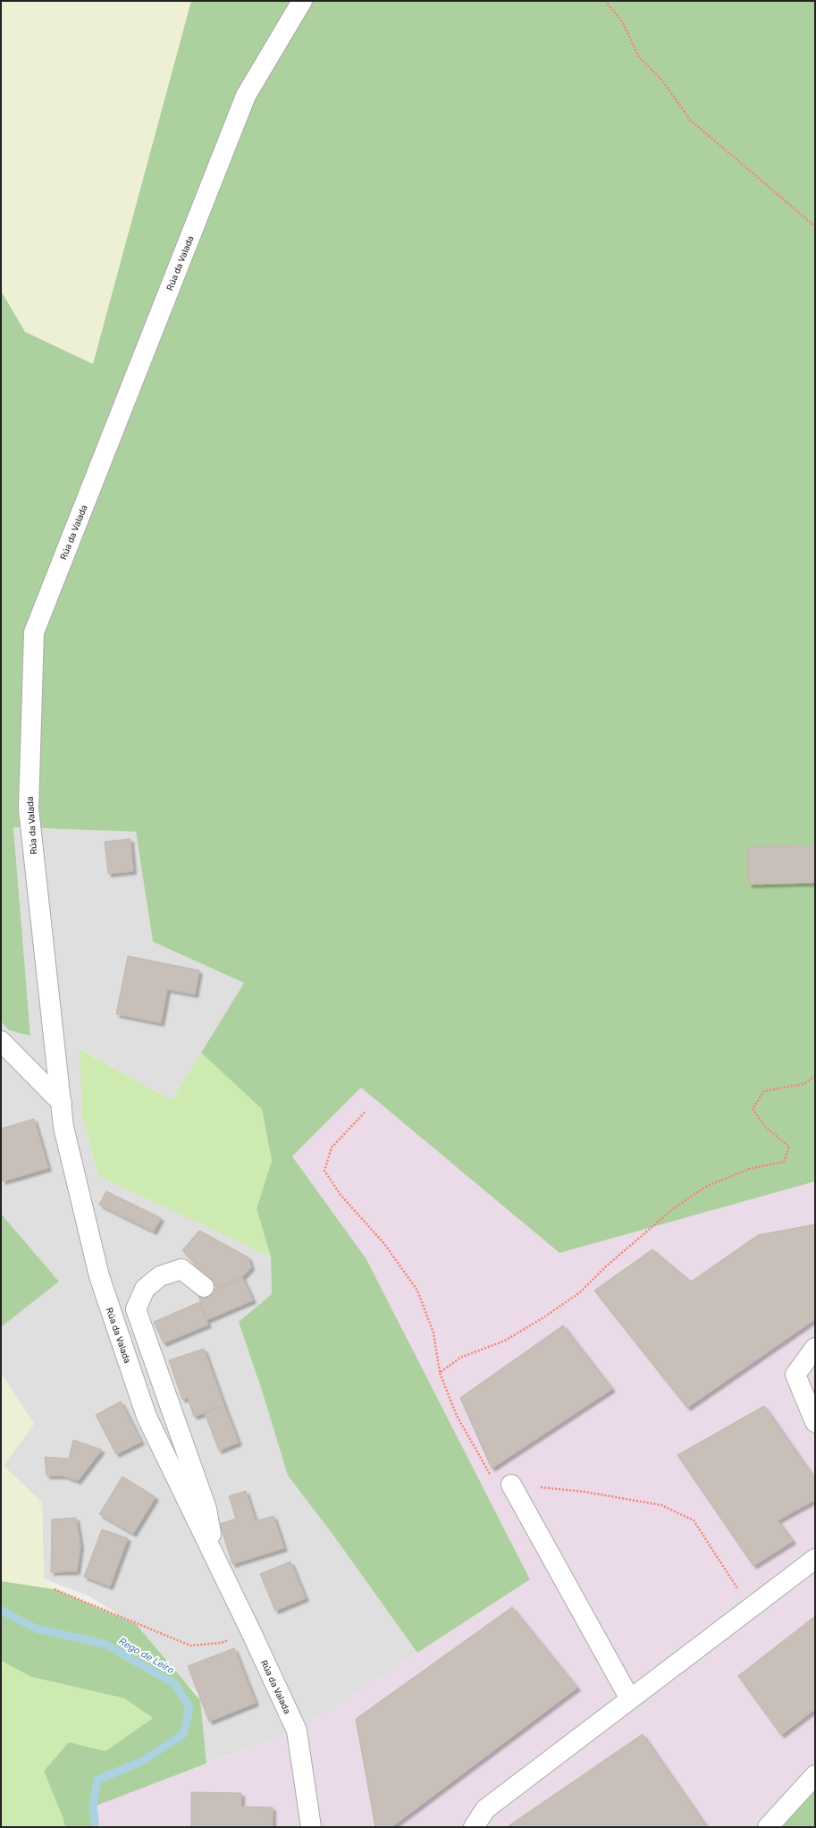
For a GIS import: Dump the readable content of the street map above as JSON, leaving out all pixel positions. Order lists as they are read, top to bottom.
{
  "streets": {
    "street": ["Rúa da Valada"]
  },
  "water": ["Rego de Leiro"]
}
